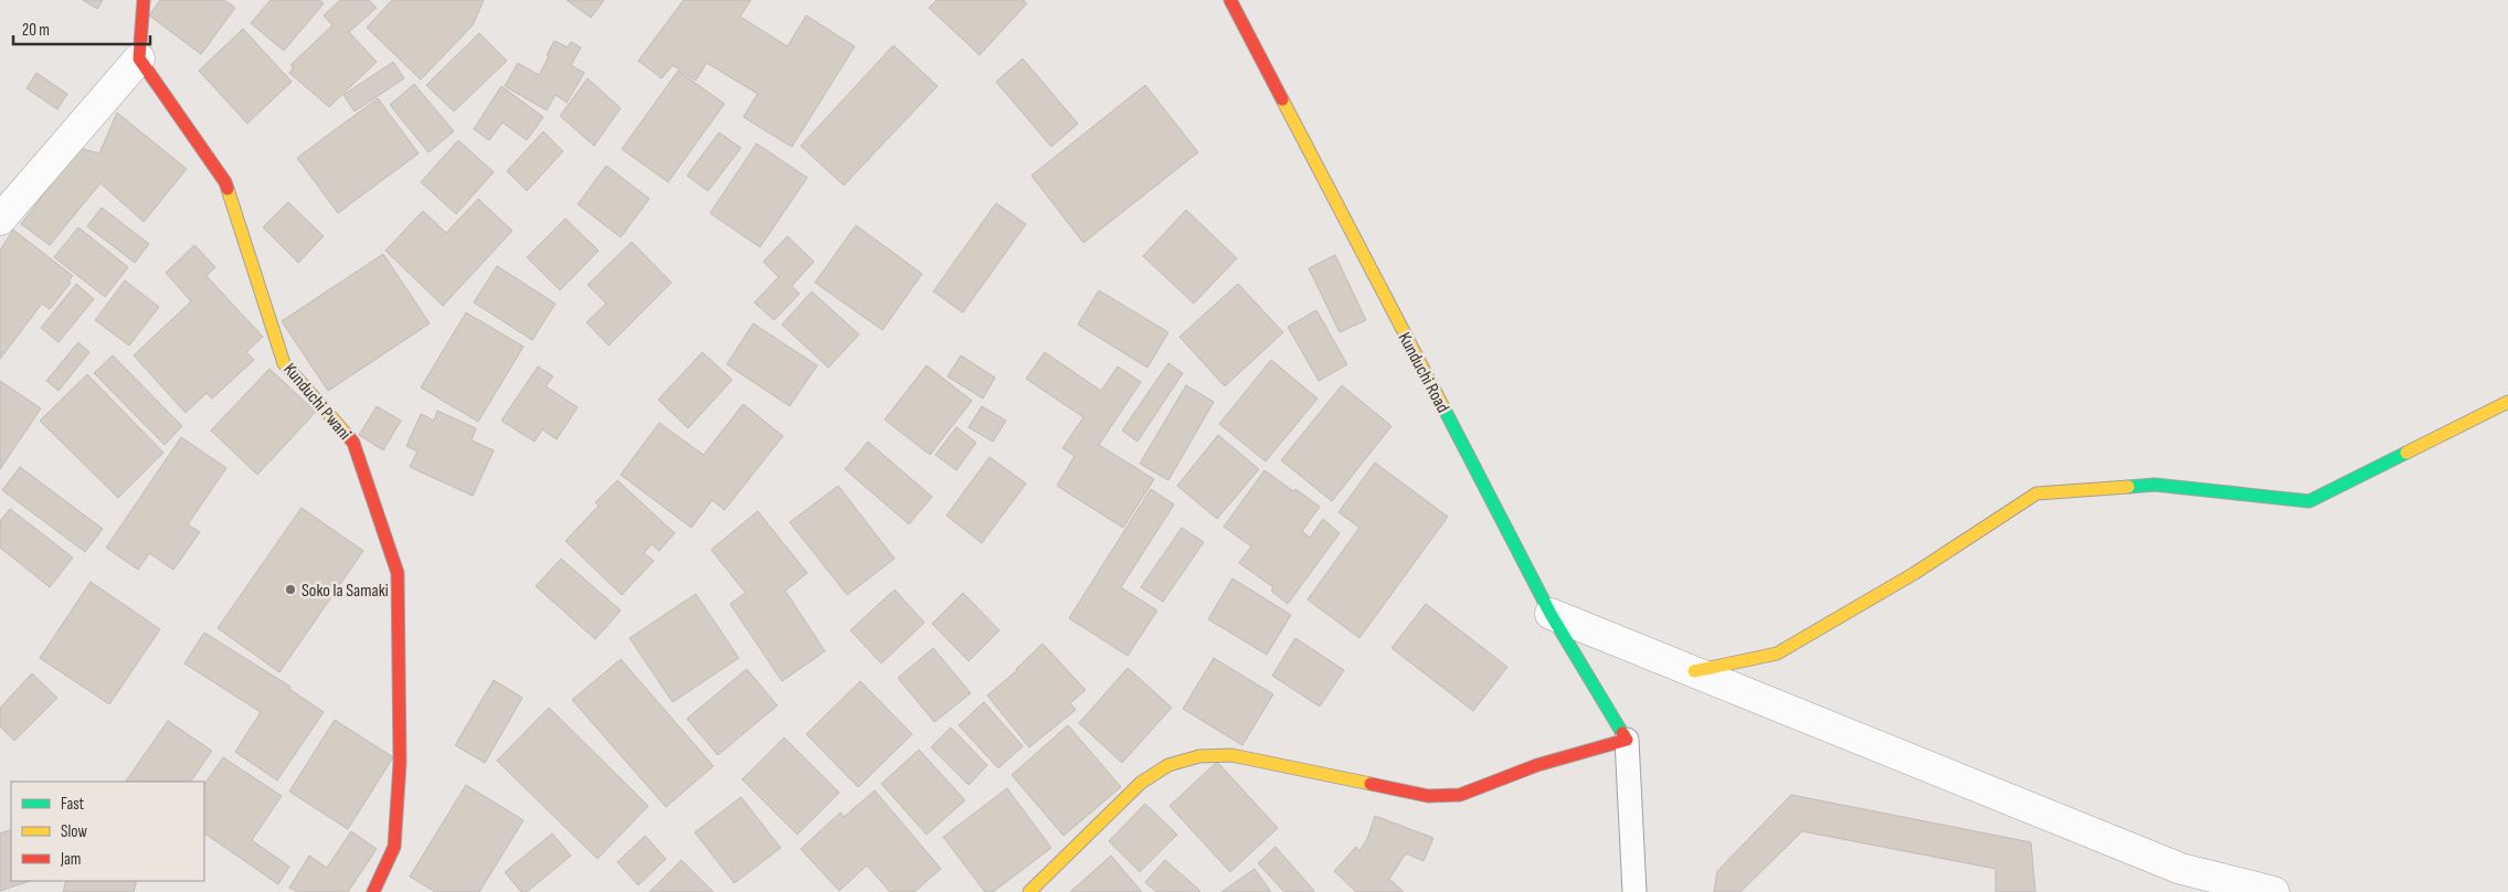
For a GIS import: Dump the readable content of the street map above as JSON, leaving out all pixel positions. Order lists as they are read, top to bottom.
{
  "streets": {
    "street": ["Kunduchi Road", "Kunduchi Pwani"]
  },
  "places": ["Soko la Samaki"],
  "legend": ["Fast", "Slow", "Jam"],
  "scale_bar": "20 m"
}
